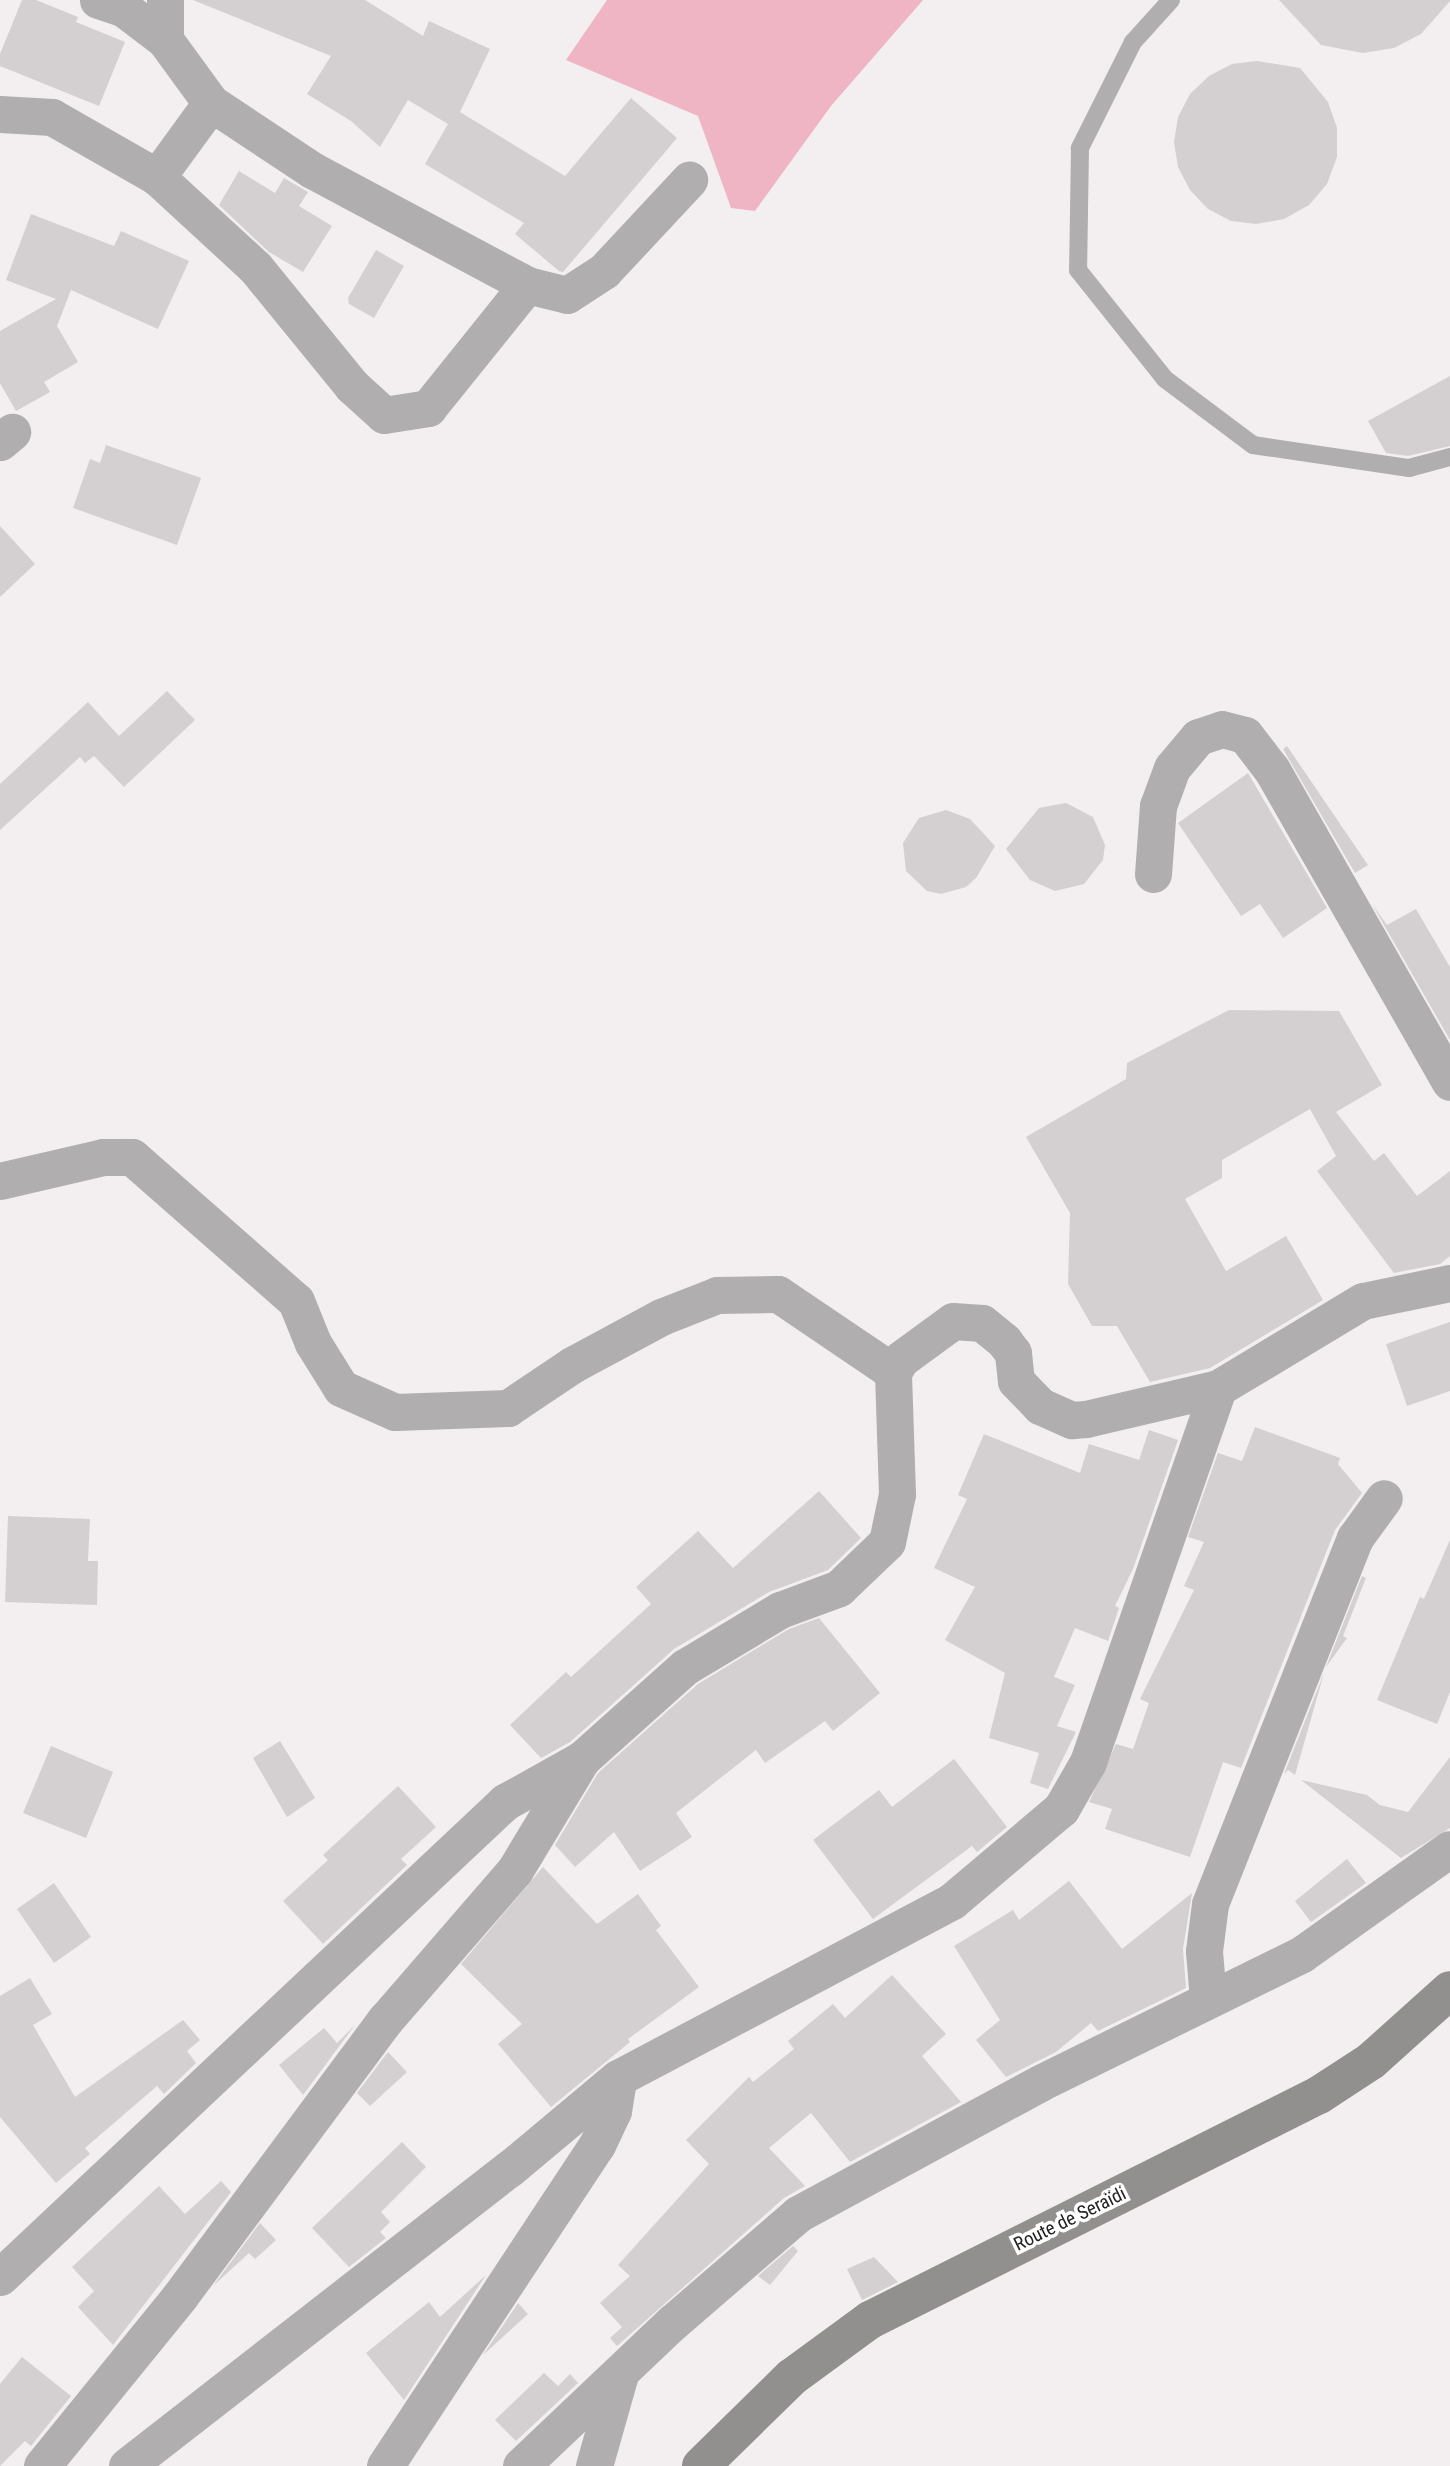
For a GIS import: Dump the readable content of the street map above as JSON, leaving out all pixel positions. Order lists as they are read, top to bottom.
{
  "streets": {
    "street": ["Route de Seraïdi"]
  }
}
